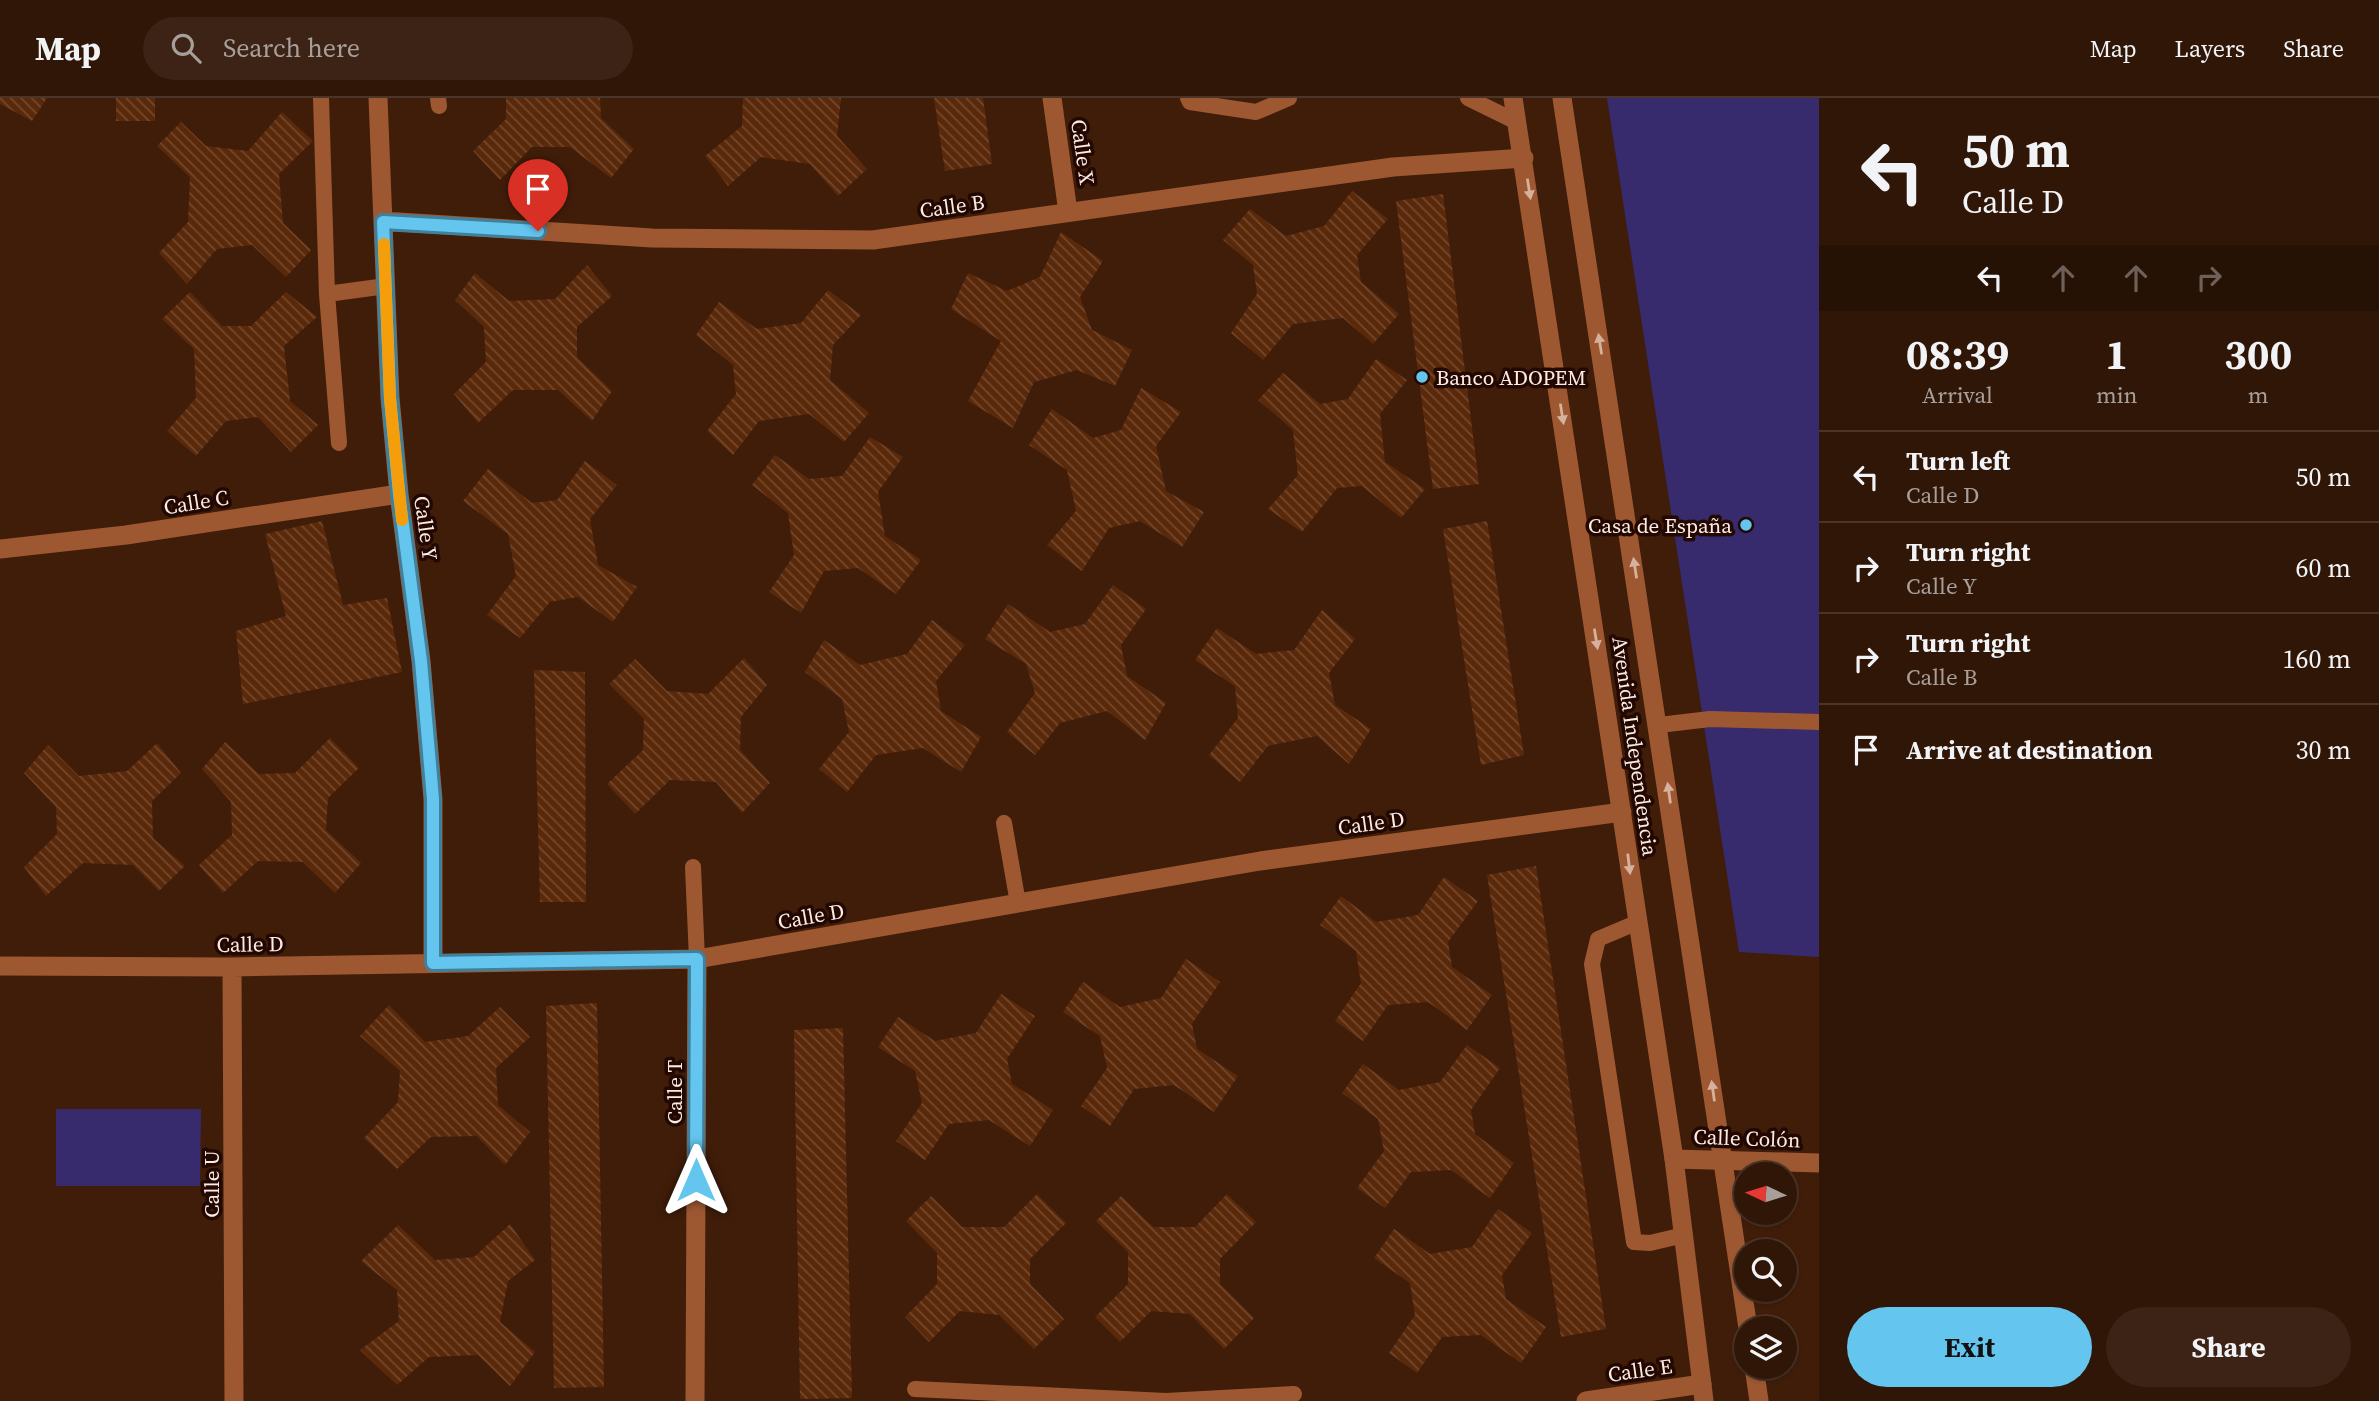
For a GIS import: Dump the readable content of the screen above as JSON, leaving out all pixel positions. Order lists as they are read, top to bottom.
{
  "streets": {
    "street": [
      "Calle X",
      "Calle B",
      "Calle C",
      "Calle Y",
      "Avenida Independencia",
      "Calle D",
      "Calle T",
      "Calle Colón",
      "Calle U",
      "Calle E"
    ]
  },
  "crossings": [
    ["Calle X", "Calle B"],
    ["Calle B", "Calle Y"],
    ["Calle B", "Avenida Independencia"],
    ["Calle C", "Calle Y"],
    ["Calle Y", "Calle D"],
    ["Avenida Independencia", "Calle D"],
    ["Avenida Independencia", "Calle Colón"],
    ["Avenida Independencia", "Calle E"],
    ["Calle D", "Calle T"],
    ["Calle D", "Calle U"]
  ],
  "places": ["Banco ADOPEM", "Casa de España"],
  "north": "left",
  "page": {
    "header": "Map",
    "search": "Search here",
    "nav": ["Map", "Layers", "Share"],
    "turn": ["50 m", "Calle D"],
    "eta": [
      "08:39",
      "Arrival",
      "1",
      "min",
      "300",
      "m"
    ],
    "list": [
      {
        "name": "Turn left",
        "note": "Calle D",
        "value": "50 m"
      },
      {
        "name": "Turn right",
        "note": "Calle Y",
        "value": "60 m"
      },
      {
        "name": "Turn right",
        "note": "Calle B",
        "value": "160 m"
      },
      {
        "name": "Arrive at destination",
        "value": "30 m"
      }
    ],
    "buttons": ["Exit", "Share"]
  }
}
